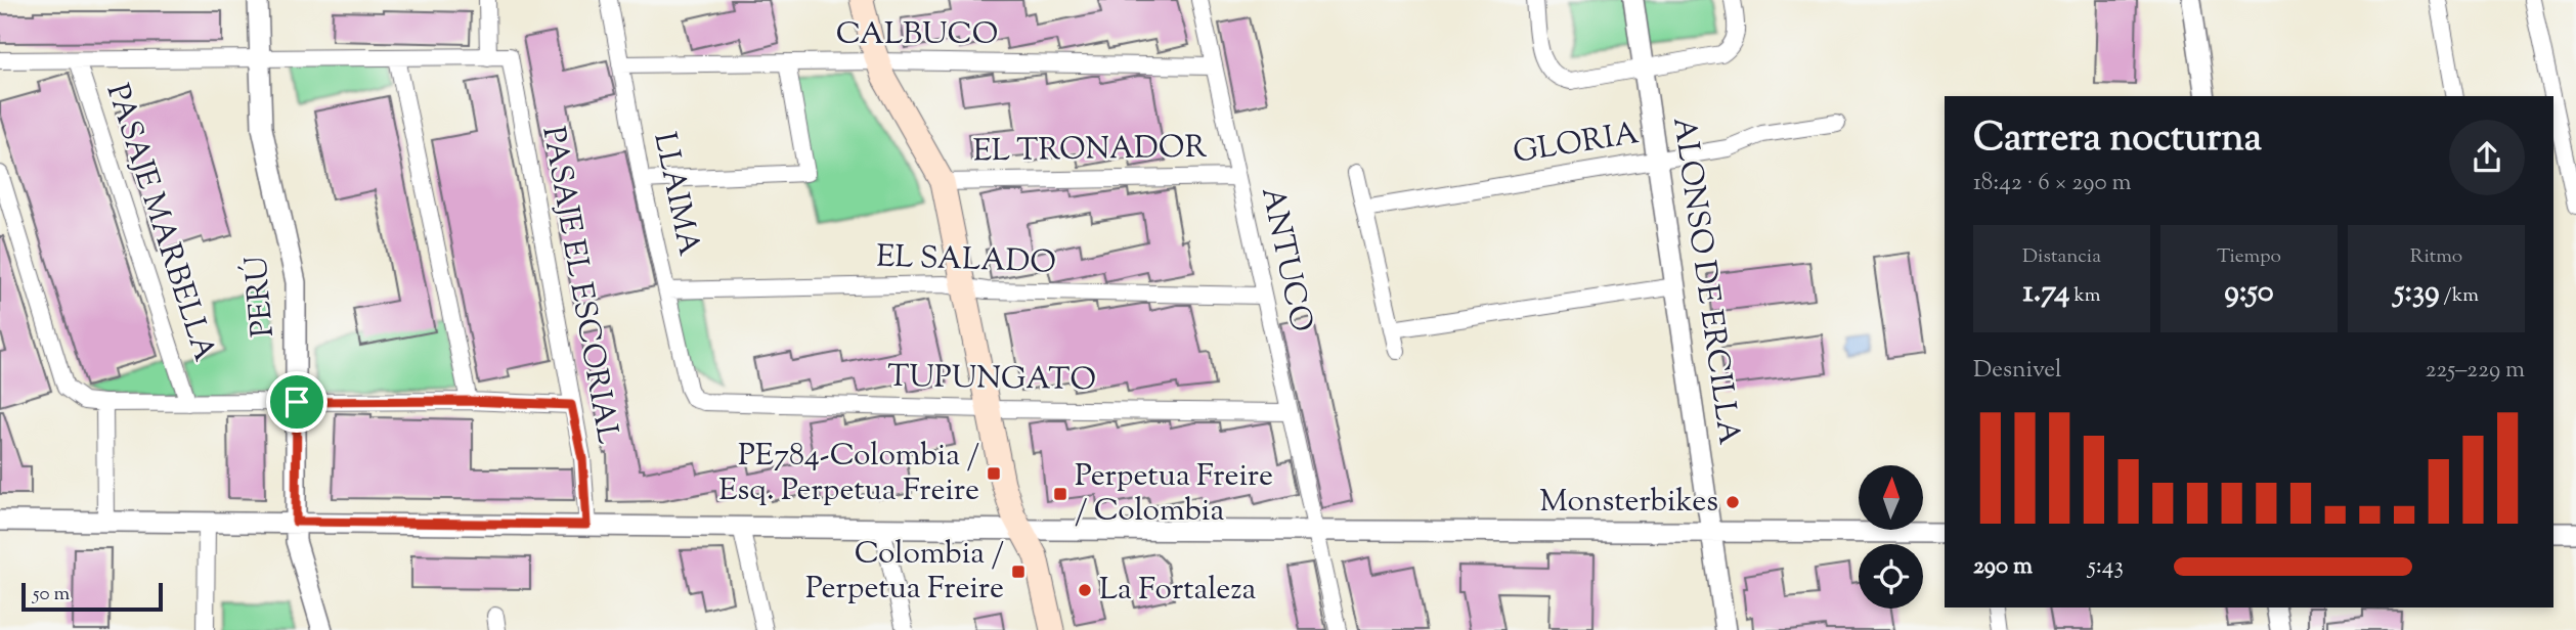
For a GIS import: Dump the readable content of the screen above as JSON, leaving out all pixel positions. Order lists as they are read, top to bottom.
{
  "streets": {
    "street": [
      "CALBUCO",
      "GLORIA",
      "EL TRONADOR",
      "LLAIMA",
      "PASAJE MARBELLA",
      "ANTUCO",
      "EL SALADO",
      "ALONSO DE ERCILLA",
      "PASAJE EL ESCORIAL",
      "PERÚ",
      "TUPUNGATO"
    ]
  },
  "crossings": [
    ["CALBUCO", "LLAIMA"],
    ["CALBUCO", "ANTUCO"],
    ["GLORIA", "ALONSO DE ERCILLA"],
    ["EL TRONADOR", "ANTUCO"],
    ["LLAIMA", "EL SALADO"],
    ["LLAIMA", "TUPUNGATO"],
    ["ANTUCO", "EL SALADO"],
    ["ANTUCO", "TUPUNGATO"]
  ],
  "places": {
    "transit": ["PE784-Colombia / Esq. Perpetua Freire", "Perpetua Freire / Colombia", "Colombia / Perpetua Freire"],
    "other": ["Monsterbikes", "La Fortaleza"]
  },
  "scale_bar": "50 m",
  "north": "top",
  "page": {
    "heading": ["Carrera nocturna", "18:42 · 6 × 290 m"],
    "stats": [
      ["Distancia", "1.74 km"],
      ["Tiempo", "9:50"],
      ["Ritmo", "5:39 /km"]
    ],
    "chart": ["Desnivel", "225–229 m"],
    "list": [
      {
        "name": "290 m",
        "note": "5:43"
      }
    ],
    "scale": "50 m"
  }
}
